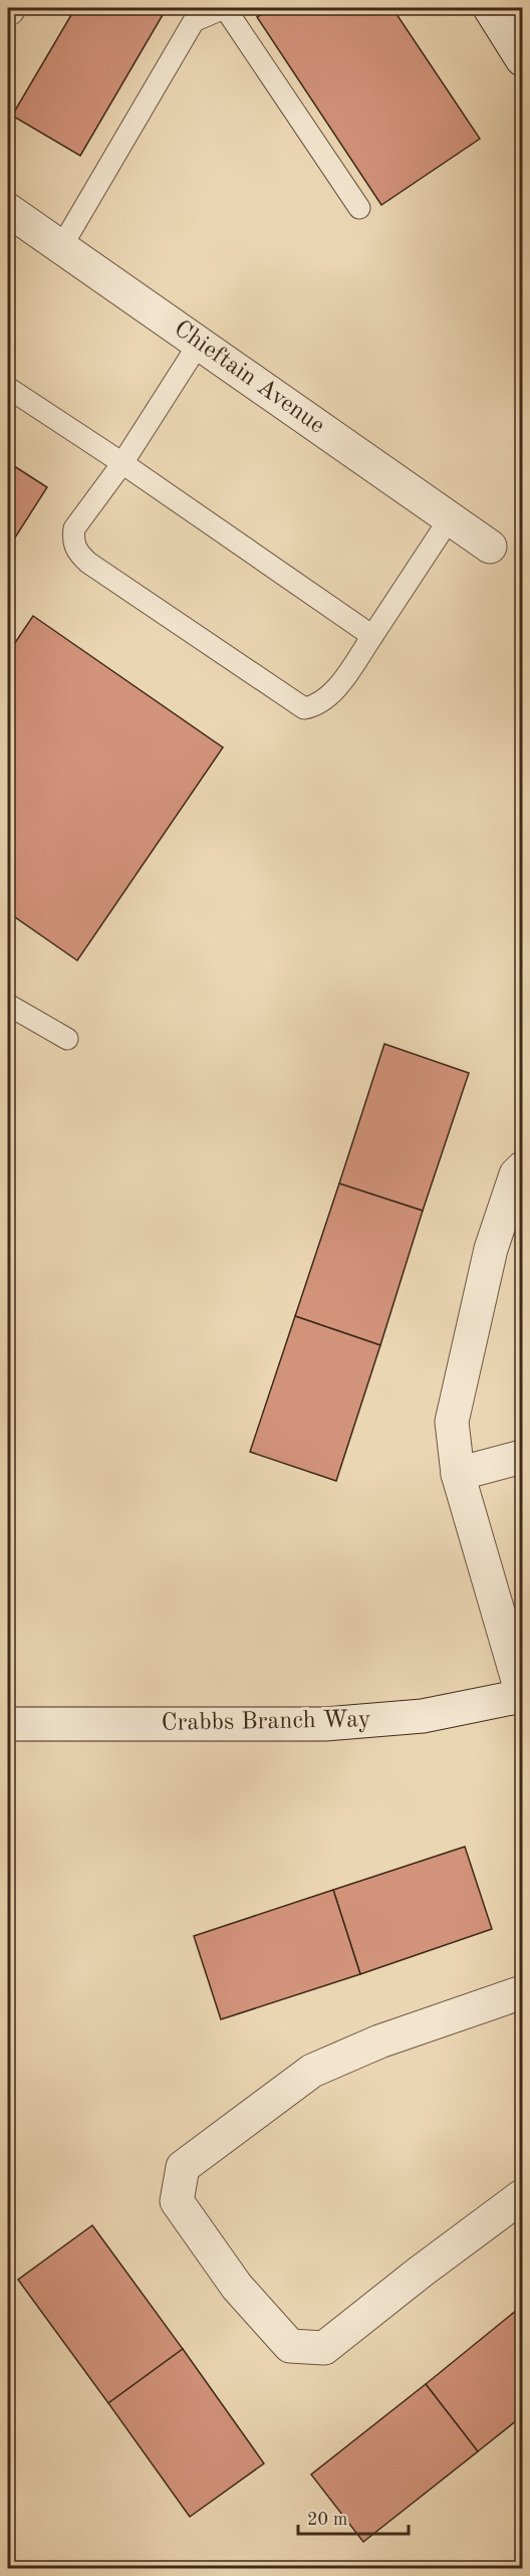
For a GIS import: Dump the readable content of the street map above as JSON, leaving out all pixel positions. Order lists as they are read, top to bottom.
{
  "streets": {
    "street": ["Chieftain Avenue", "Crabbs Branch Way"]
  },
  "scale_bar": "20 m"
}
